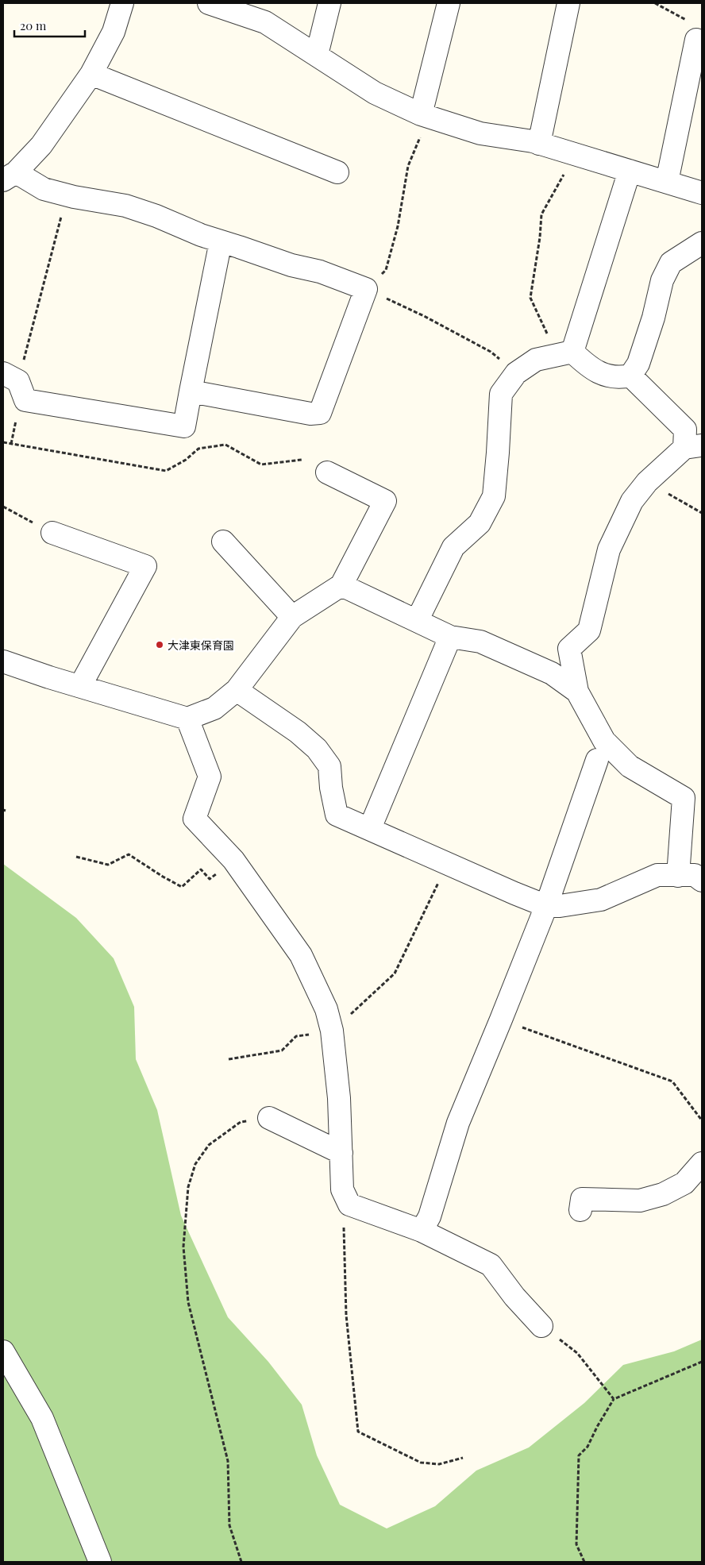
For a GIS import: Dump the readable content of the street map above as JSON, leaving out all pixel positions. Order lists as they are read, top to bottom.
{
  "places": ["大津東保育園"],
  "scale_bar": "20 m"
}
